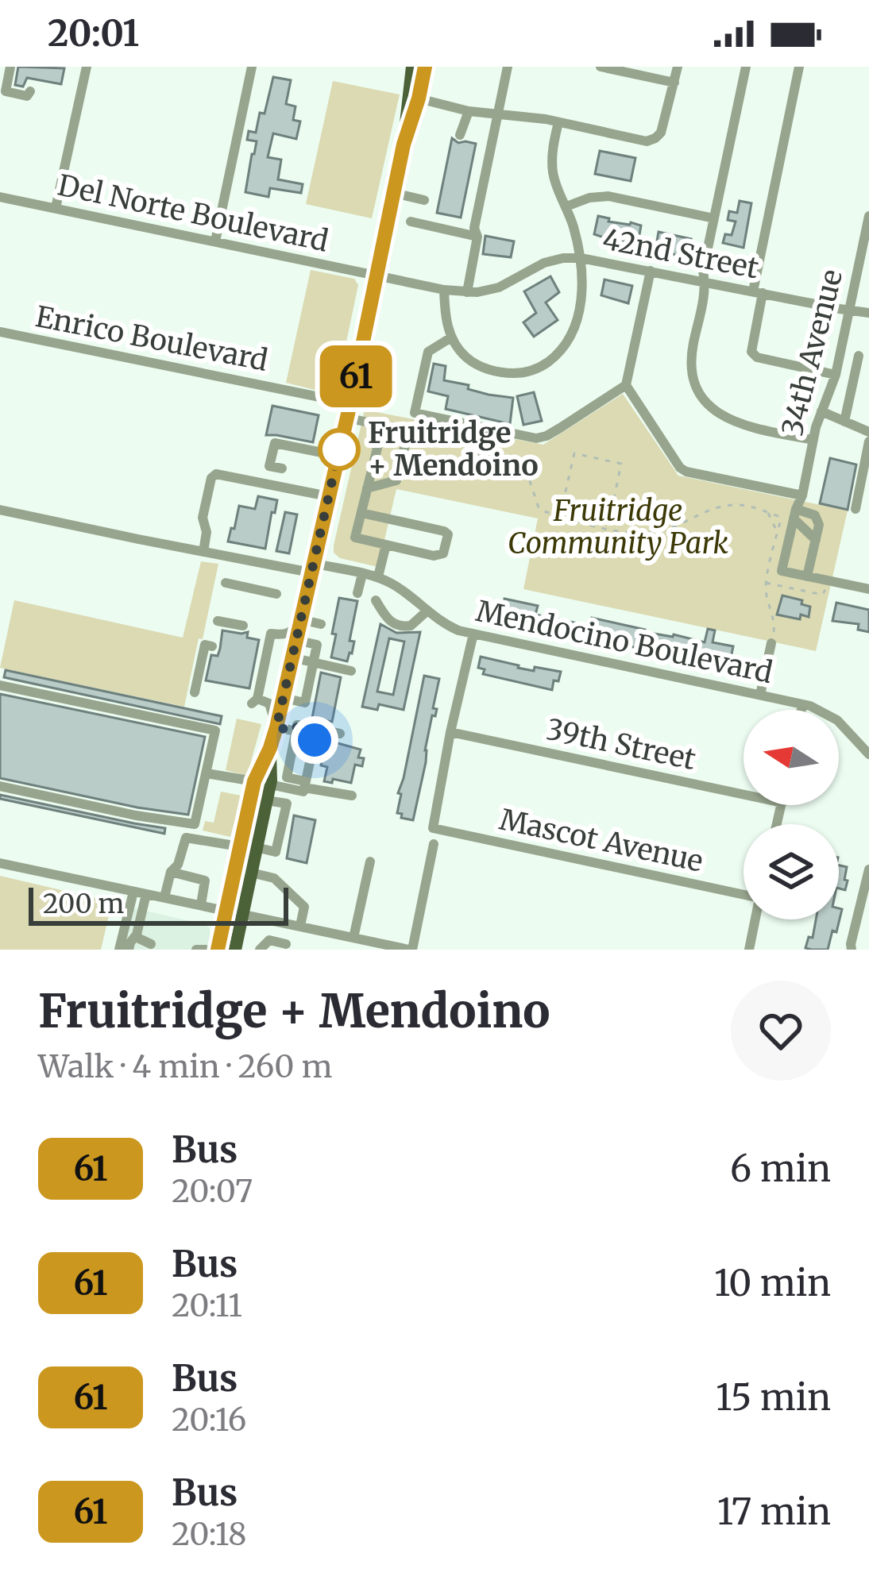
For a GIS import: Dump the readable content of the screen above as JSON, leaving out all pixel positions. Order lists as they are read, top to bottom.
{
  "streets": {
    "street": [
      "Del Norte Boulevard",
      "42nd Street",
      "Enrico Boulevard",
      "34th Avenue",
      "Mendocino Boulevard",
      "39th Street",
      "Mascot Avenue"
    ]
  },
  "crossings": [
    ["Del Norte Boulevard", "42nd Street"],
    ["42nd Street", "34th Avenue"],
    ["39th Street", "Mascot Avenue"]
  ],
  "parks": ["Fruitridge Community Park"],
  "places": ["Fruitridge + Mendoino"],
  "lines": ["bus line 61"],
  "scale_bar": "200 m",
  "north": "left",
  "page": {
    "status": "20:01",
    "on_map": "61",
    "scale": "200 m",
    "heading": ["Fruitridge + Mendoino", "Walk · 4 min · 260 m"],
    "list": [
      {
        "mark": "61",
        "name": "Bus",
        "note": "20:07",
        "value": "6 min"
      },
      {
        "mark": "61",
        "name": "Bus",
        "note": "20:11",
        "value": "10 min"
      },
      {
        "mark": "61",
        "name": "Bus",
        "note": "20:16",
        "value": "15 min"
      },
      {
        "mark": "61",
        "name": "Bus",
        "note": "20:18",
        "value": "17 min"
      }
    ]
  }
}
